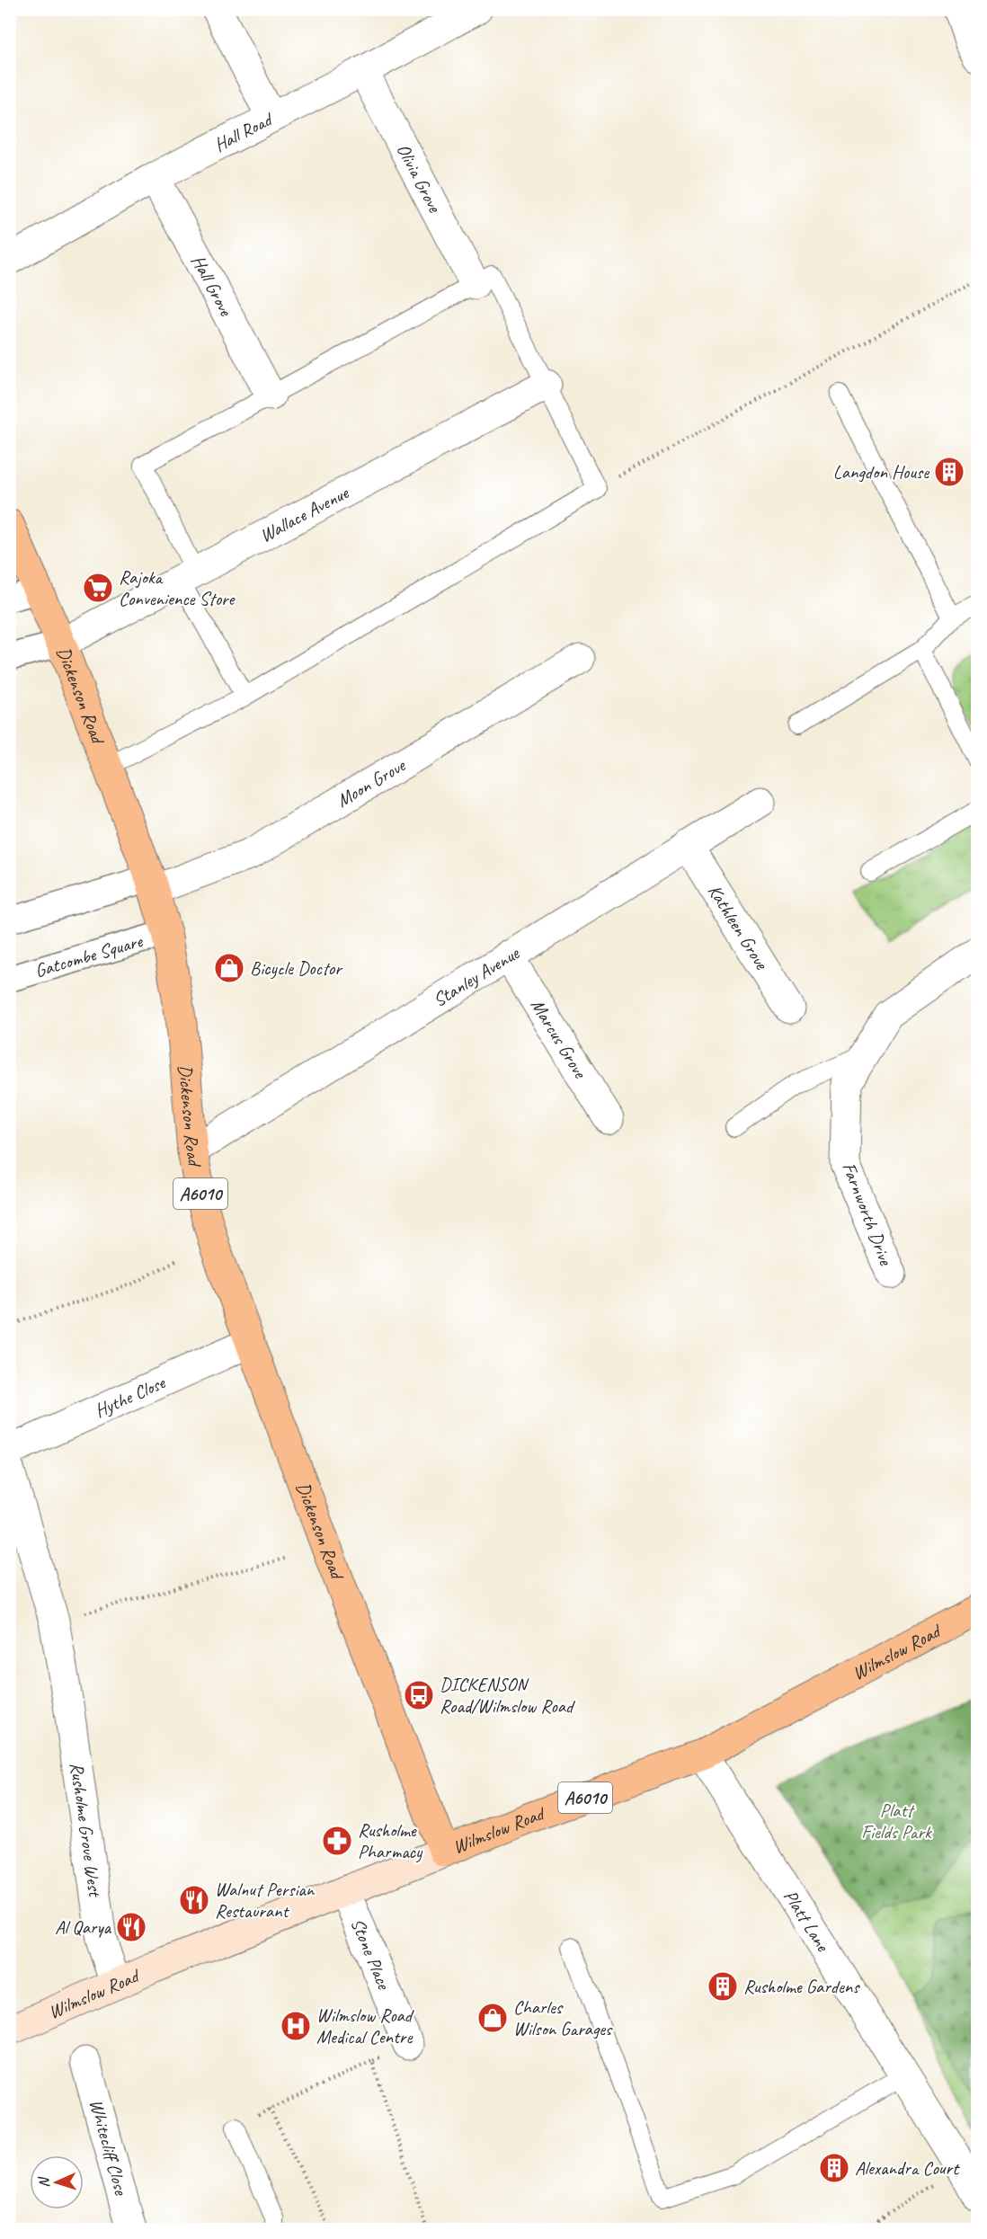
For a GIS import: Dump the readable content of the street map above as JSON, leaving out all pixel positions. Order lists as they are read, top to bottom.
{
  "streets": {
    "highway": ["Dickenson Road", "A6010", "Wilmslow Road"],
    "street": [
      "Hall Road",
      "Olivia Grove",
      "Hall Grove",
      "Wallace Avenue",
      "Moon Grove",
      "Kathleen Grove",
      "Gatcombe Square",
      "Stanley Avenue",
      "Marcus Grove",
      "Farnworth Drive",
      "Hythe Close",
      "Rusholme Grove West",
      "Platt Lane",
      "Stone Place",
      "Whitecliff Close"
    ]
  },
  "crossings": [
    ["Hall Road", "Olivia Grove"],
    ["Hall Road", "Hall Grove"],
    ["Wallace Avenue", "Dickenson Road"],
    ["Dickenson Road", "Moon Grove"],
    ["Dickenson Road", "Gatcombe Square"],
    ["Dickenson Road", "Stanley Avenue"],
    ["Dickenson Road", "Hythe Close"],
    ["Dickenson Road", "Wilmslow Road"],
    ["Kathleen Grove", "Stanley Avenue"],
    ["Stanley Avenue", "Marcus Grove"],
    ["Wilmslow Road", "Rusholme Grove West"],
    ["Wilmslow Road", "Platt Lane"],
    ["Wilmslow Road", "Stone Place"]
  ],
  "parks": ["Platt Fields Park"],
  "places": {
    "building": ["Langdon House", "Rusholme Gardens", "Alexandra Court"],
    "supermarket": ["Rajoka Convenience Store"],
    "shop": ["Bicycle Doctor", "Charles Wilson Garages"],
    "bus stop": ["DICKENSON Road/Wilmslow Road"],
    "pharmacy": ["Rusholme Pharmacy"],
    "restaurant": ["Walnut Persian Restaurant", "Al Qarya"],
    "hospital": ["Wilmslow Road Medical Centre"]
  },
  "north": "left"
}
